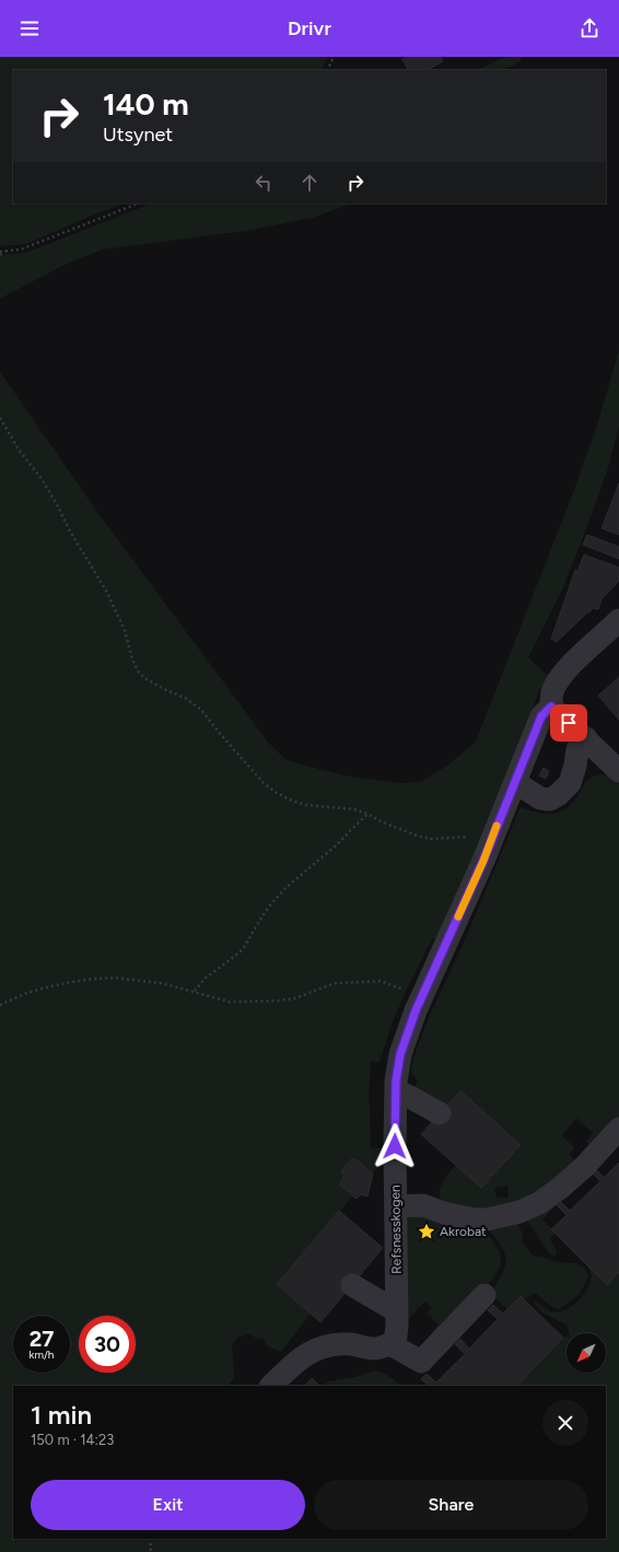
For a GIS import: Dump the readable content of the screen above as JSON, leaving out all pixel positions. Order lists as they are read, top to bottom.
{
  "streets": {
    "street": ["Refsnesskogen"]
  },
  "places": {
    "place": ["Akrobat"]
  },
  "north": "bottom left",
  "page": {
    "header": "Drivr",
    "turn": ["140 m", "Utsynet"],
    "speed": "27 km/h",
    "limit": "30",
    "heading": ["1 min", "150 m · 14:23"],
    "buttons": ["Exit", "Share"]
  }
}
